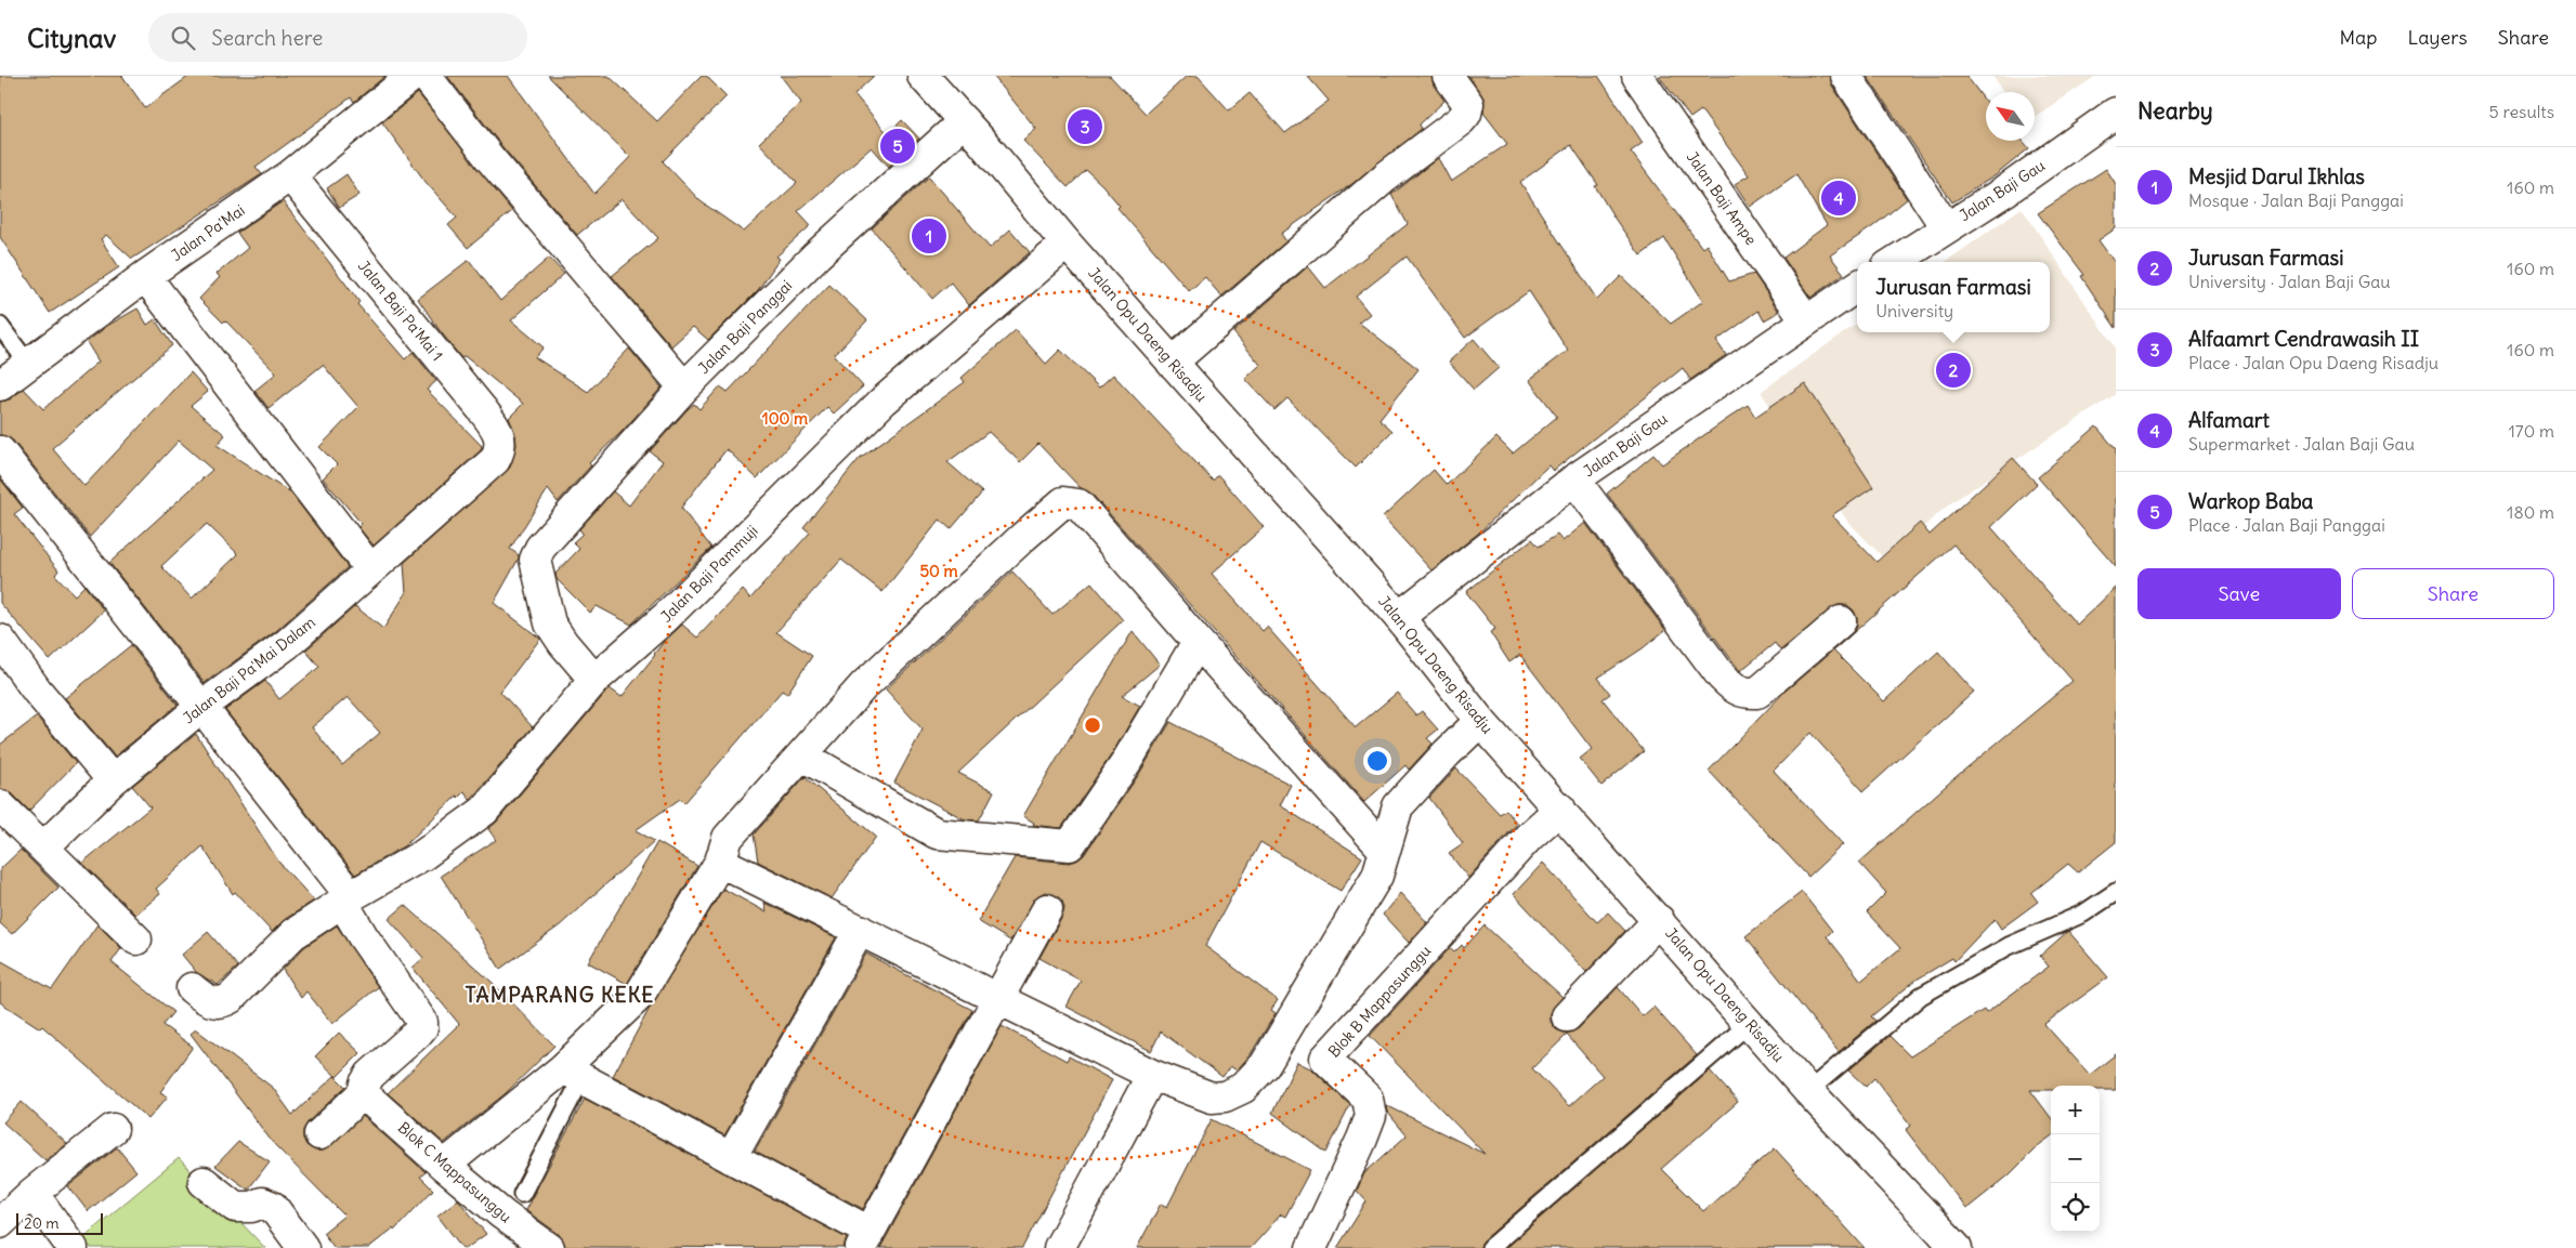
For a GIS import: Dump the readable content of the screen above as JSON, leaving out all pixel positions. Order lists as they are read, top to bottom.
{
  "streets": {
    "street": [
      "Jalan Baji Gau",
      "Jalan Baji Ampe",
      "Jalan Pa'Mai",
      "Jalan Baji Pa'Mai 1",
      "Jalan Baji Panggai",
      "Jalan Opu Daeng Risadju",
      "Jalan Baji Pammuji",
      "Jalan Baji Pa'Mai Dalam",
      "Blok B Mappasunggu",
      "Blok C Mappasunggu"
    ]
  },
  "crossings": [
    ["Jalan Baji Gau", "Jalan Baji Ampe"],
    ["Jalan Baji Gau", "Jalan Opu Daeng Risadju"],
    ["Jalan Pa'Mai", "Jalan Baji Pa'Mai 1"],
    ["Jalan Baji Pa'Mai 1", "Jalan Baji Pa'Mai Dalam"],
    ["Jalan Baji Panggai", "Jalan Opu Daeng Risadju"],
    ["Jalan Baji Panggai", "Jalan Baji Pammuji"],
    ["Jalan Opu Daeng Risadju", "Jalan Baji Pammuji"],
    ["Jalan Opu Daeng Risadju", "Blok B Mappasunggu"]
  ],
  "districts": ["TAMPARANG KEKE"],
  "scale_bar": "20 m",
  "north": "top left",
  "page": {
    "header": "Citynav",
    "search": "Search here",
    "nav": ["Map", "Layers", "Share"],
    "heading": ["Nearby", "5 results"],
    "pins": [
      "3",
      "5",
      "4",
      "1",
      "2"
    ],
    "list": [
      {
        "mark": "1",
        "name": "Mesjid Darul Ikhlas",
        "note": "Mosque · Jalan Baji Panggai",
        "value": "160 m"
      },
      {
        "mark": "2",
        "name": "Jurusan Farmasi",
        "note": "University · Jalan Baji Gau",
        "value": "160 m"
      },
      {
        "mark": "3",
        "name": "Alfaamrt Cendrawasih II",
        "note": "Place · Jalan Opu Daeng Risadju",
        "value": "160 m"
      },
      {
        "mark": "4",
        "name": "Alfamart",
        "note": "Supermarket · Jalan Baji Gau",
        "value": "170 m"
      },
      {
        "mark": "5",
        "name": "Warkop Baba",
        "note": "Place · Jalan Baji Panggai",
        "value": "180 m"
      }
    ],
    "popup": ["Jurusan Farmasi", "University"],
    "buttons": ["Save", "Share"],
    "map_buttons": ["+", "−"],
    "scale": "20 m"
  },
  "rings": ["100 m", "50 m"]
}
